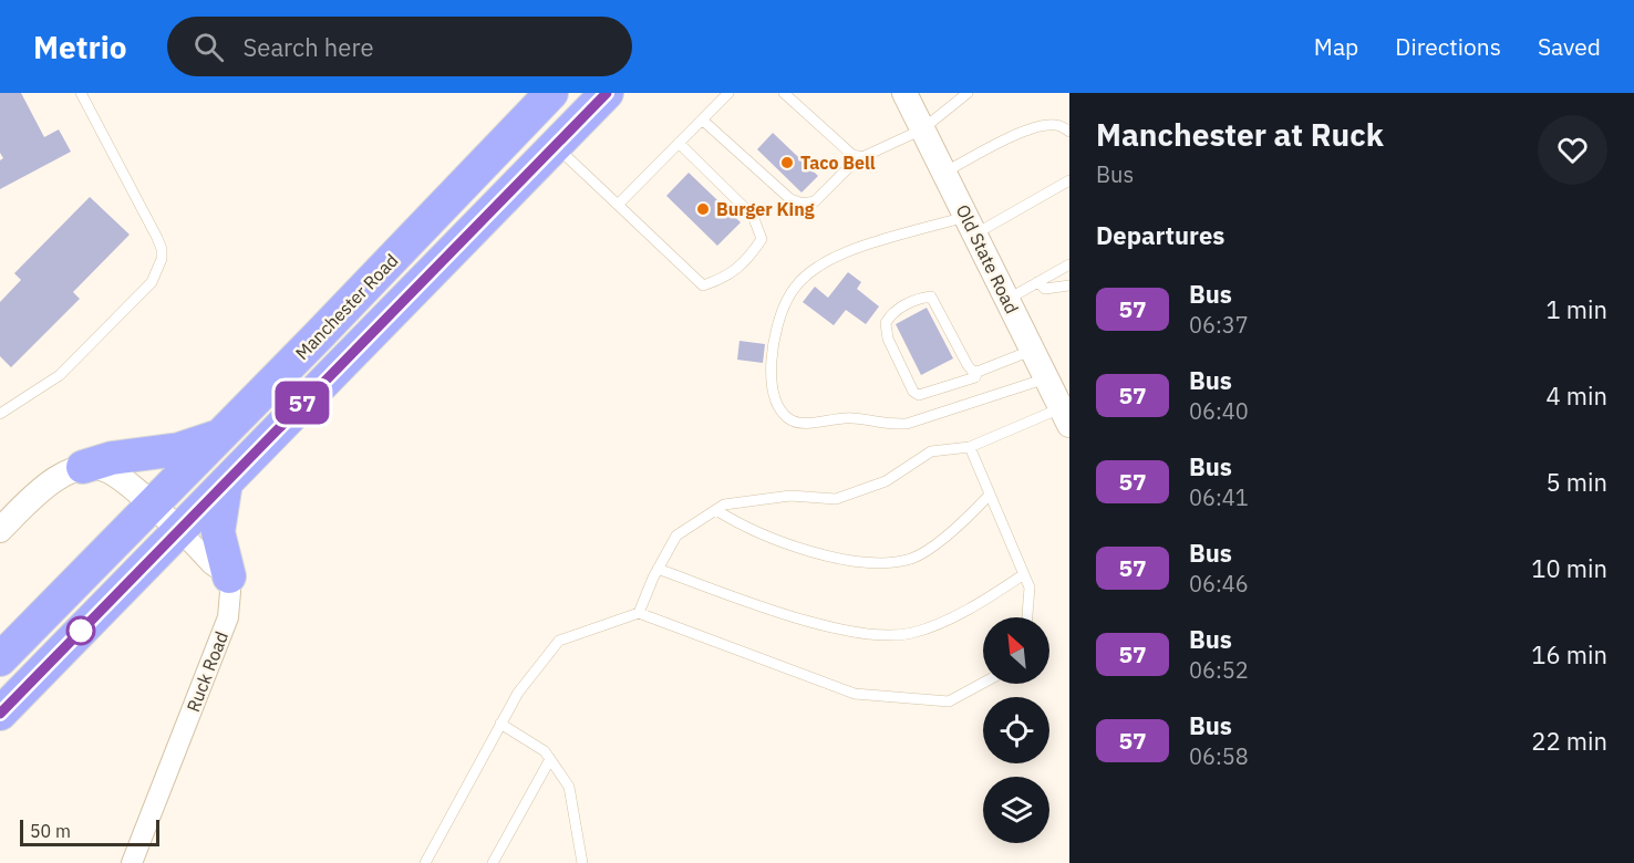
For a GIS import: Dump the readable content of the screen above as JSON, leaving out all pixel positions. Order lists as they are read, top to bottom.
{
  "streets": {
    "highway": ["Manchester Road"],
    "street": ["Old State Road", "Ruck Road"]
  },
  "places": ["Taco Bell", "Burger King"],
  "lines": ["bus line 57"],
  "scale_bar": "50 m",
  "north": "top left",
  "page": {
    "header": "Metrio",
    "search": "Search here",
    "nav": ["Map", "Directions", "Saved"],
    "on_map": "57",
    "heading": [
      ["Manchester at Ruck", "Bus"],
      "Departures"
    ],
    "list": [
      {
        "mark": "57",
        "name": "Bus",
        "note": "06:37",
        "value": "1 min"
      },
      {
        "mark": "57",
        "name": "Bus",
        "note": "06:40",
        "value": "4 min"
      },
      {
        "mark": "57",
        "name": "Bus",
        "note": "06:41",
        "value": "5 min"
      },
      {
        "mark": "57",
        "name": "Bus",
        "note": "06:46",
        "value": "10 min"
      },
      {
        "mark": "57",
        "name": "Bus",
        "note": "06:52",
        "value": "16 min"
      },
      {
        "mark": "57",
        "name": "Bus",
        "note": "06:58",
        "value": "22 min"
      }
    ],
    "scale": "50 m"
  }
}
